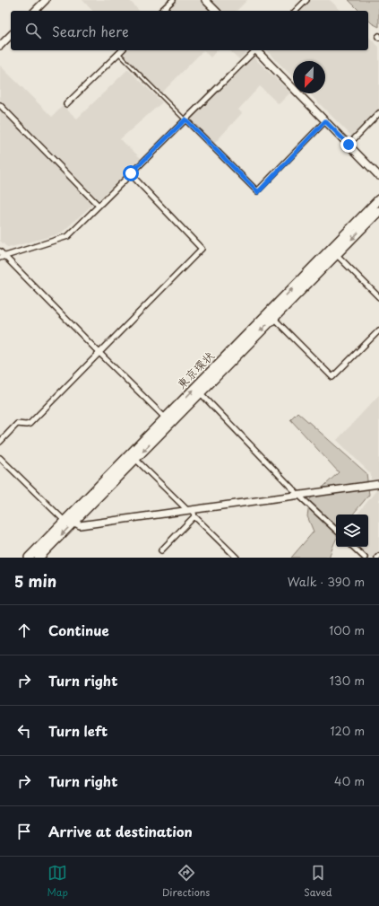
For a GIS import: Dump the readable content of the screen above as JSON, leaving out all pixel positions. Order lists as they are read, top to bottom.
{
  "streets": {
    "highway": ["東京環状"]
  },
  "north": "bottom left",
  "page": {
    "search": "Search here",
    "heading": ["5 min", "Walk · 390 m"],
    "list": [
      ["Continue", "100 m"],
      ["Turn right", "130 m"],
      ["Turn left", "120 m"],
      ["Turn right", "40 m"],
      "Arrive at destination"
    ],
    "nav": ["Map", "Directions", "Saved"]
  }
}
